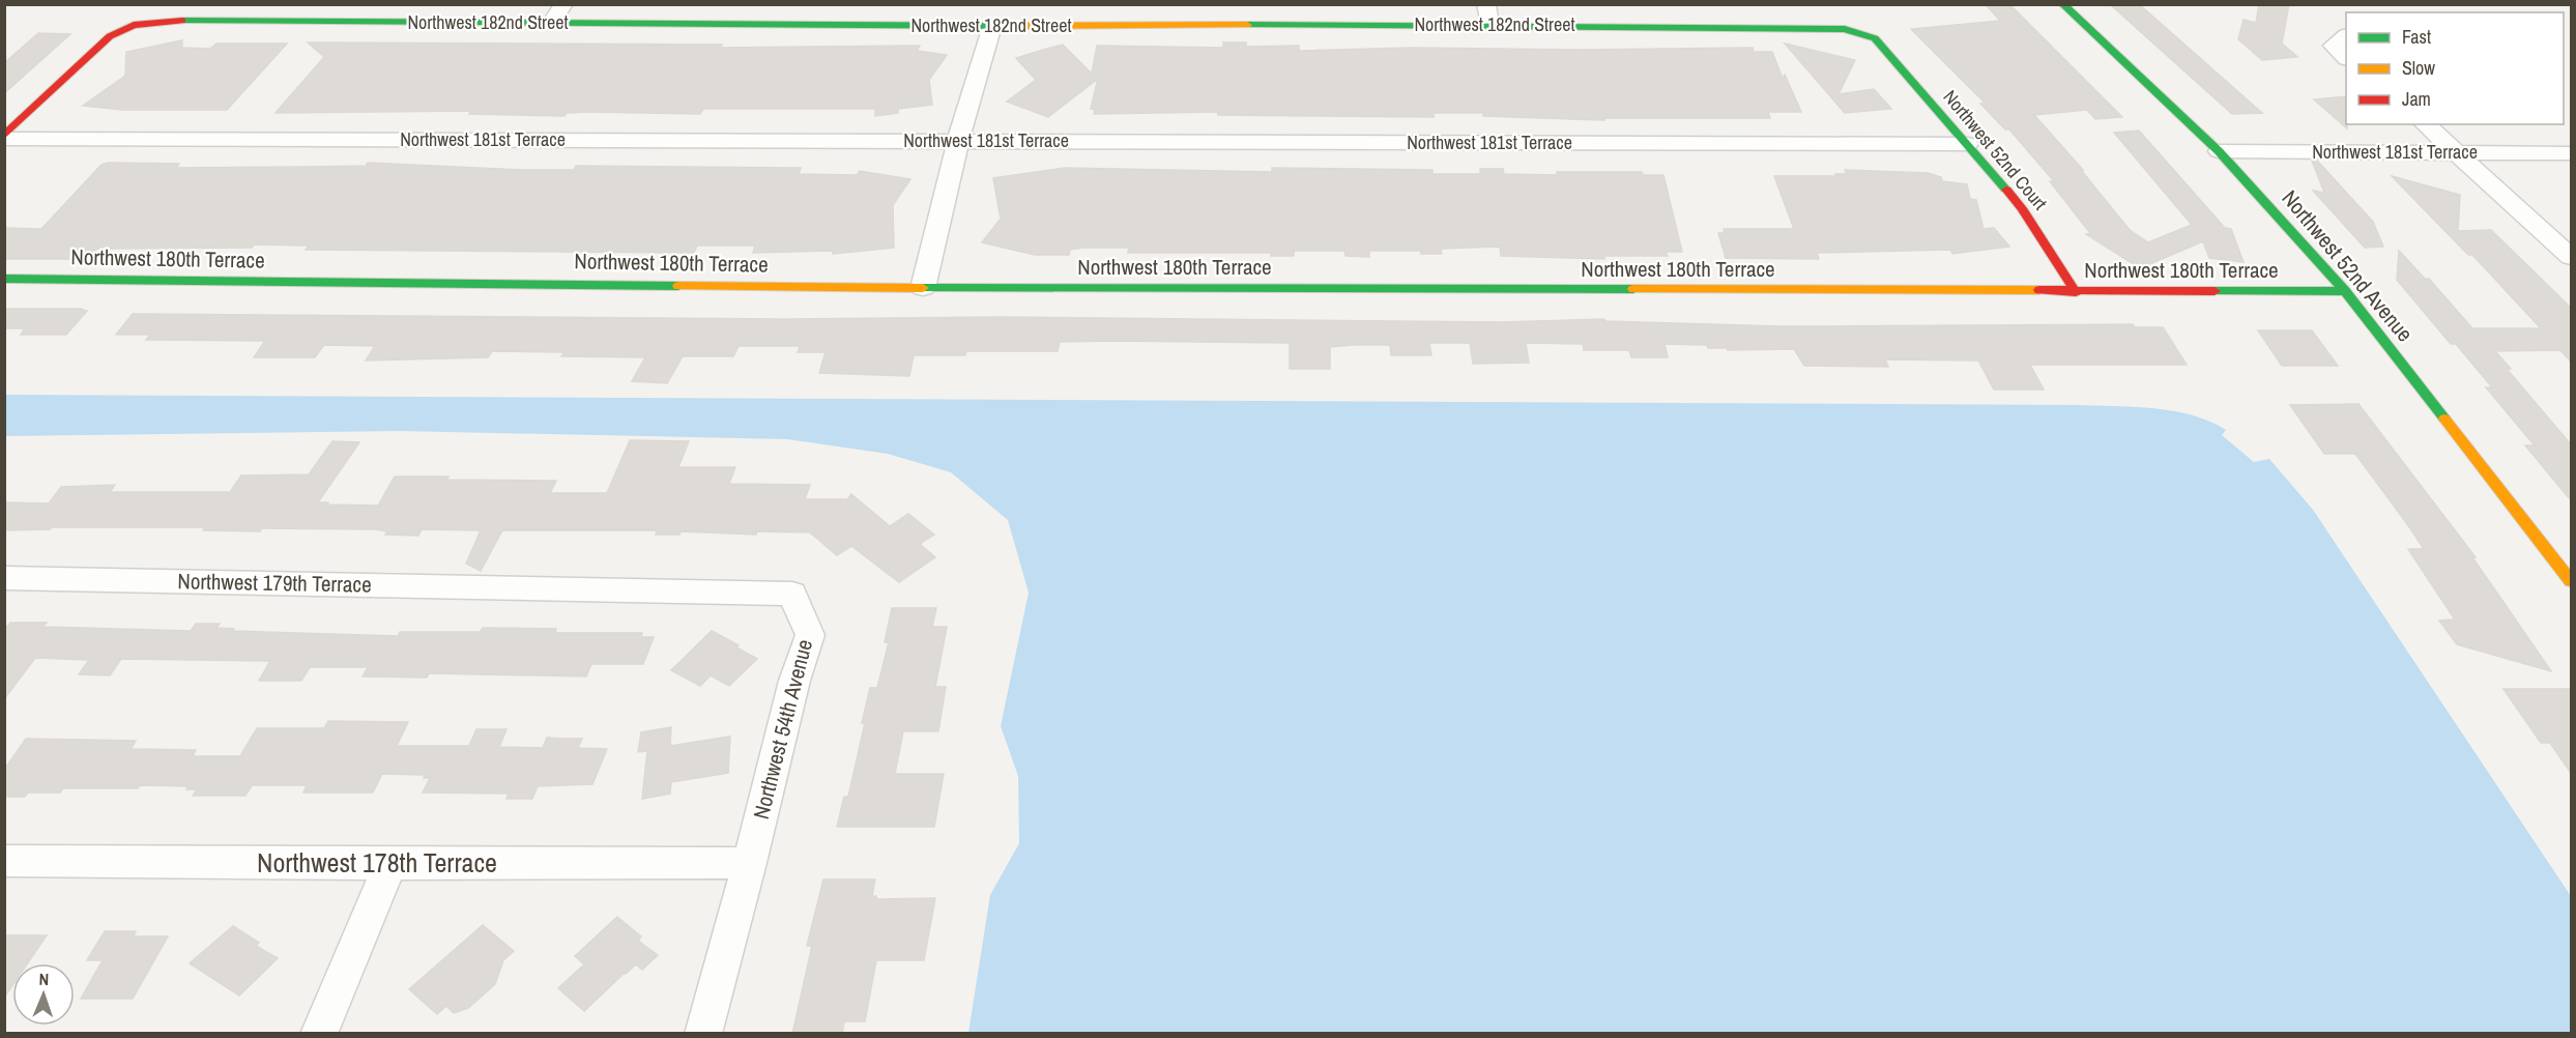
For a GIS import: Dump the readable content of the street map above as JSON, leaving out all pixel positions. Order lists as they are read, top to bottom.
{
  "streets": {
    "street": [
      "Northwest 182nd Street",
      "Northwest 181st Terrace",
      "Northwest 52nd Court",
      "Northwest 180th Terrace",
      "Northwest 52nd Avenue",
      "Northwest 179th Terrace",
      "Northwest 54th Avenue",
      "Northwest 178th Terrace"
    ]
  },
  "crossings": [
    ["Northwest 182nd Street", "Northwest 181st Terrace"],
    ["Northwest 182nd Street", "Northwest 52nd Court"],
    ["Northwest 181st Terrace", "Northwest 52nd Court"],
    ["Northwest 181st Terrace", "Northwest 52nd Avenue"],
    ["Northwest 52nd Court", "Northwest 180th Terrace"],
    ["Northwest 180th Terrace", "Northwest 52nd Avenue"],
    ["Northwest 179th Terrace", "Northwest 54th Avenue"],
    ["Northwest 54th Avenue", "Northwest 178th Terrace"]
  ],
  "legend": ["Fast", "Slow", "Jam"],
  "north": "top"
}
